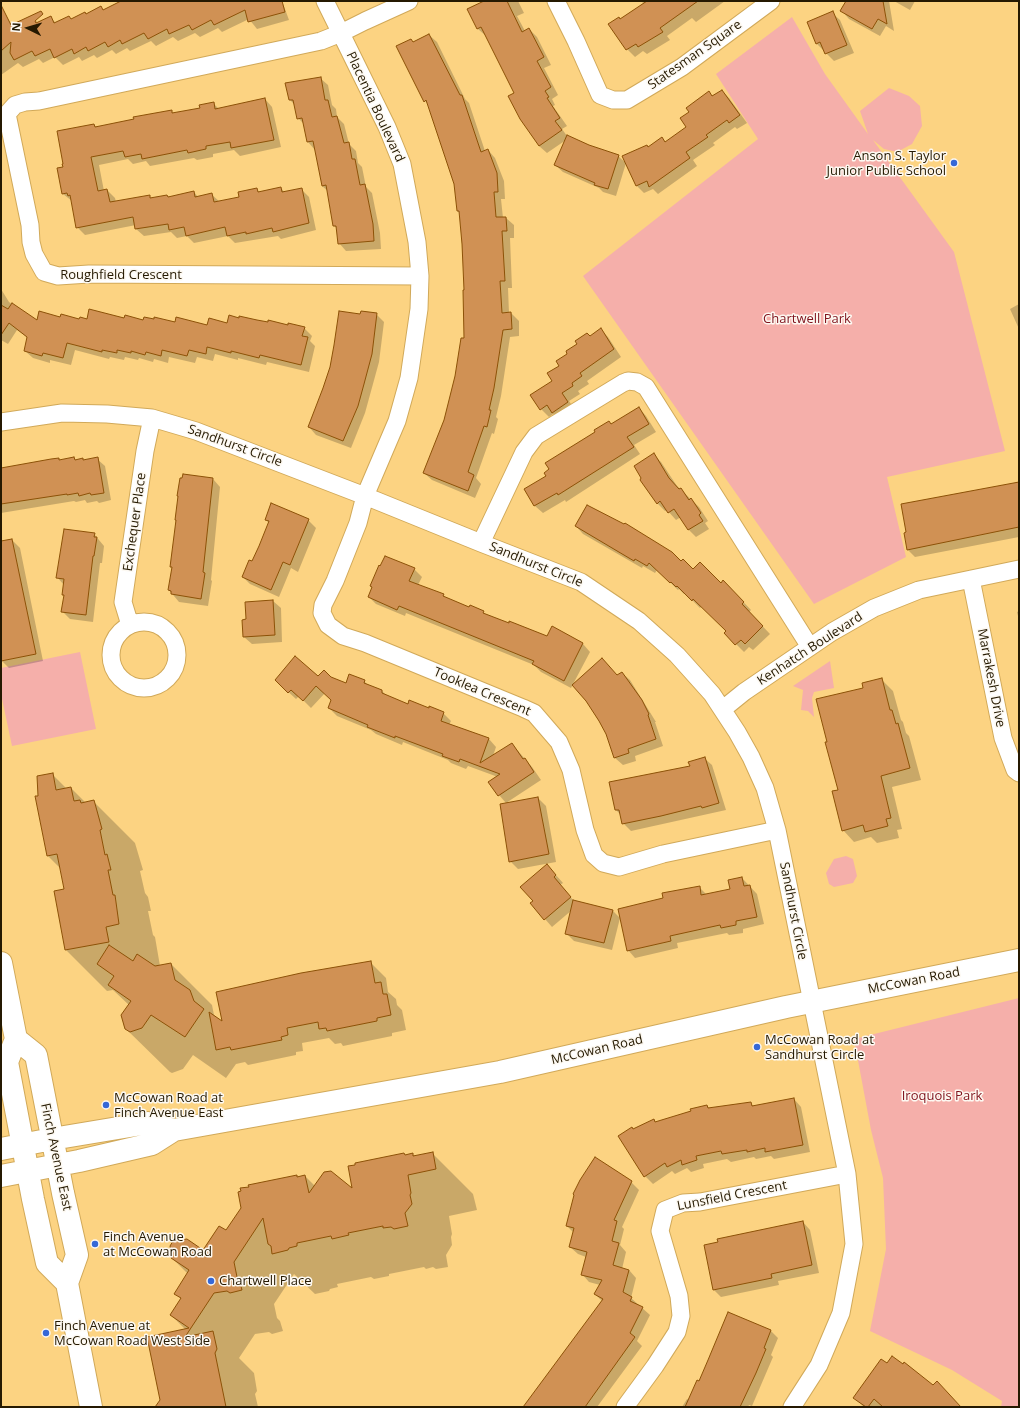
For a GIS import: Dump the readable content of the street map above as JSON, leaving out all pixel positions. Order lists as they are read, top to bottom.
{
  "streets": {
    "main road": ["McCowan Road", "Finch Avenue East"],
    "street": [
      "Statesman Square",
      "Placentia Boulevard",
      "Roughfield Crescent",
      "Sandhurst Circle",
      "Exchequer Place",
      "Kenhatch Boulevard",
      "Marrakesh Drive",
      "Tooklea Crescent",
      "Lunsfield Crescent"
    ]
  },
  "crossings": [
    ["Placentia Boulevard", "Roughfield Crescent"],
    ["Placentia Boulevard", "Sandhurst Circle"],
    ["Placentia Boulevard", "Tooklea Crescent"],
    ["Sandhurst Circle", "Exchequer Place"],
    ["Sandhurst Circle", "Kenhatch Boulevard"],
    ["Sandhurst Circle", "Tooklea Crescent"],
    ["Sandhurst Circle", "McCowan Road"],
    ["Sandhurst Circle", "Lunsfield Crescent"],
    ["Kenhatch Boulevard", "Marrakesh Drive"],
    ["McCowan Road", "Finch Avenue East"]
  ],
  "parks": ["Chartwell Park", "Iroquois Park"],
  "places": [
    "Anson S. Taylor Junior Public School",
    "McCowan Road at Sandhurst Circle",
    "McCowan Road at Finch Avenue East",
    "Finch Avenue at McCowan Road",
    "Chartwell Place",
    "Finch Avenue at McCowan Road West Side"
  ],
  "north": "left"
}
